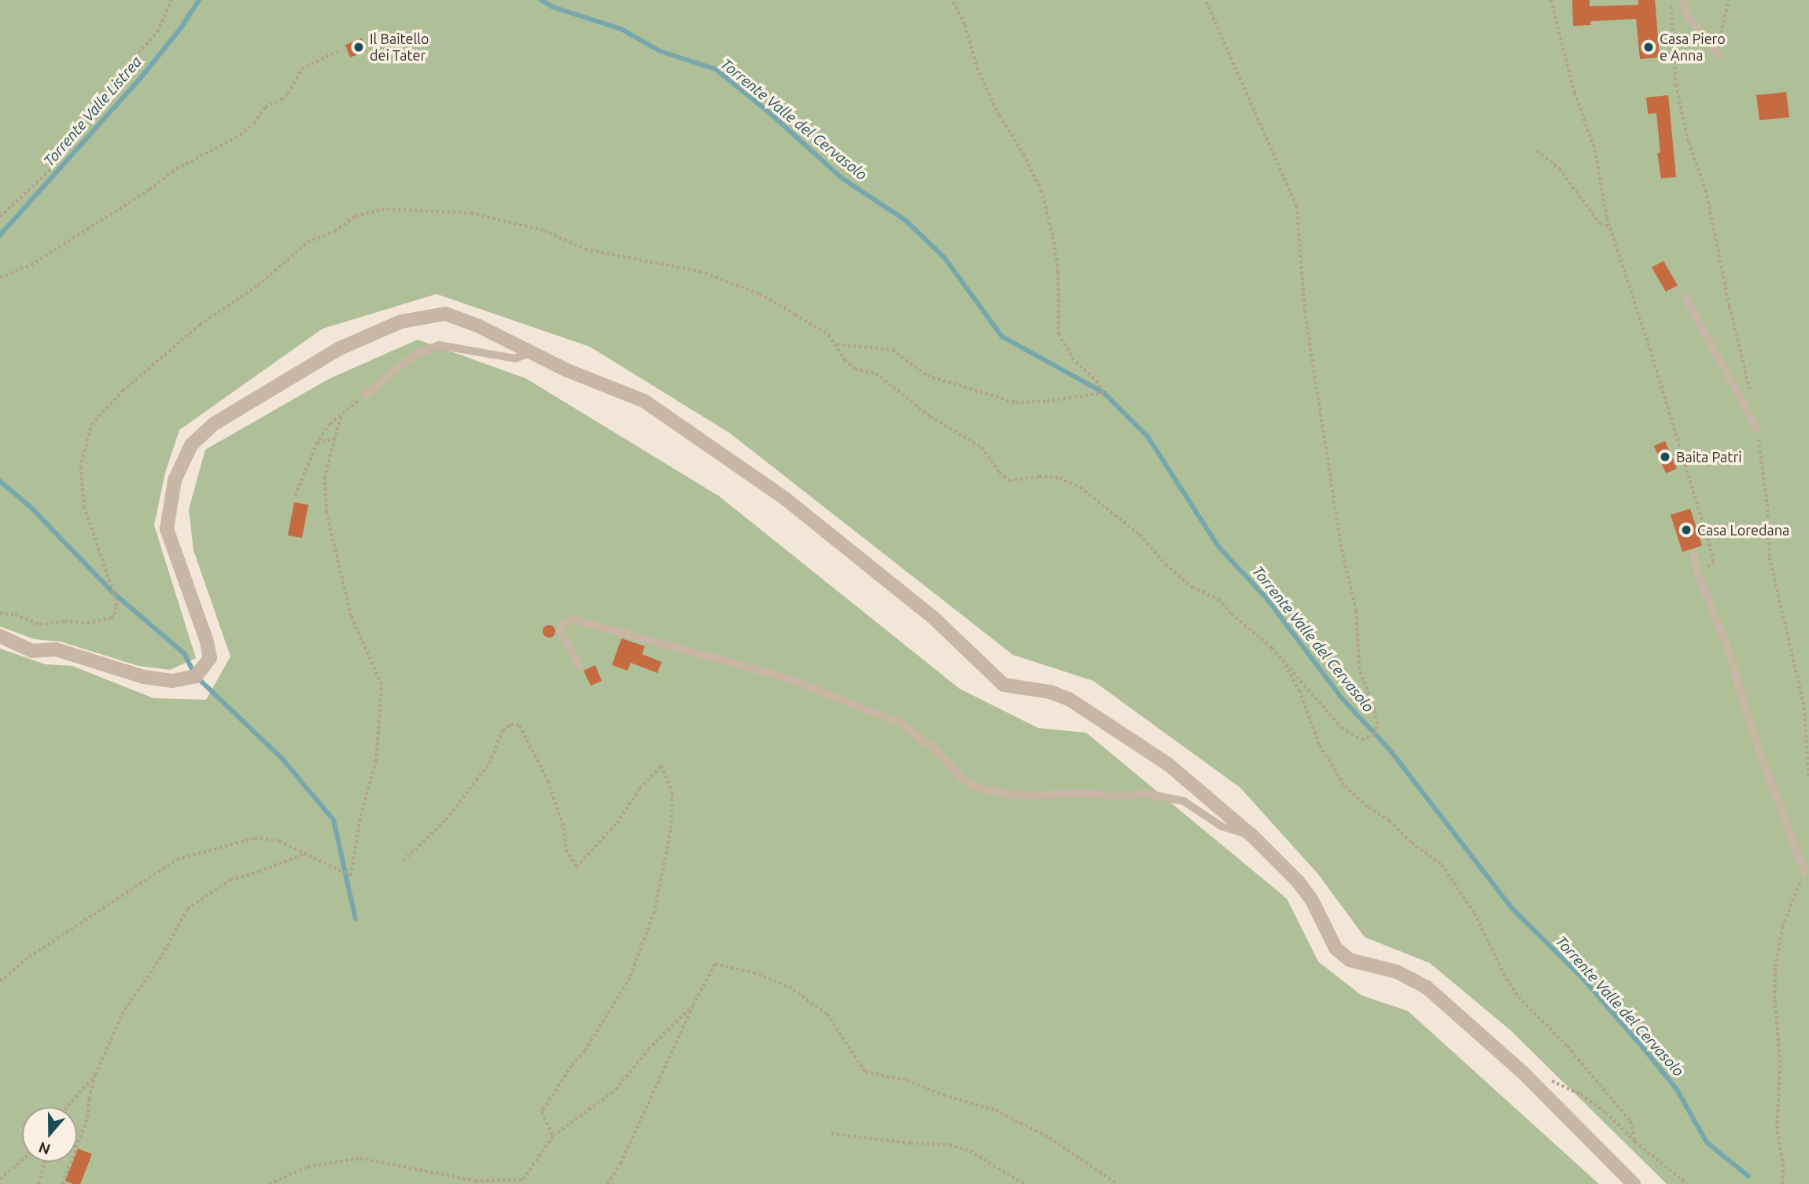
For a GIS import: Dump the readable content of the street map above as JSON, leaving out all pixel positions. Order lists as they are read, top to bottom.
{
  "water": ["Torrente Valle Listrea", "Torrente Valle del Cervasolo"],
  "places": [
    "Il Baitello dei Tater",
    "Casa Piero e Anna",
    "Baita Patri",
    "Casa Loredana"
  ],
  "north": "bottom"
}
